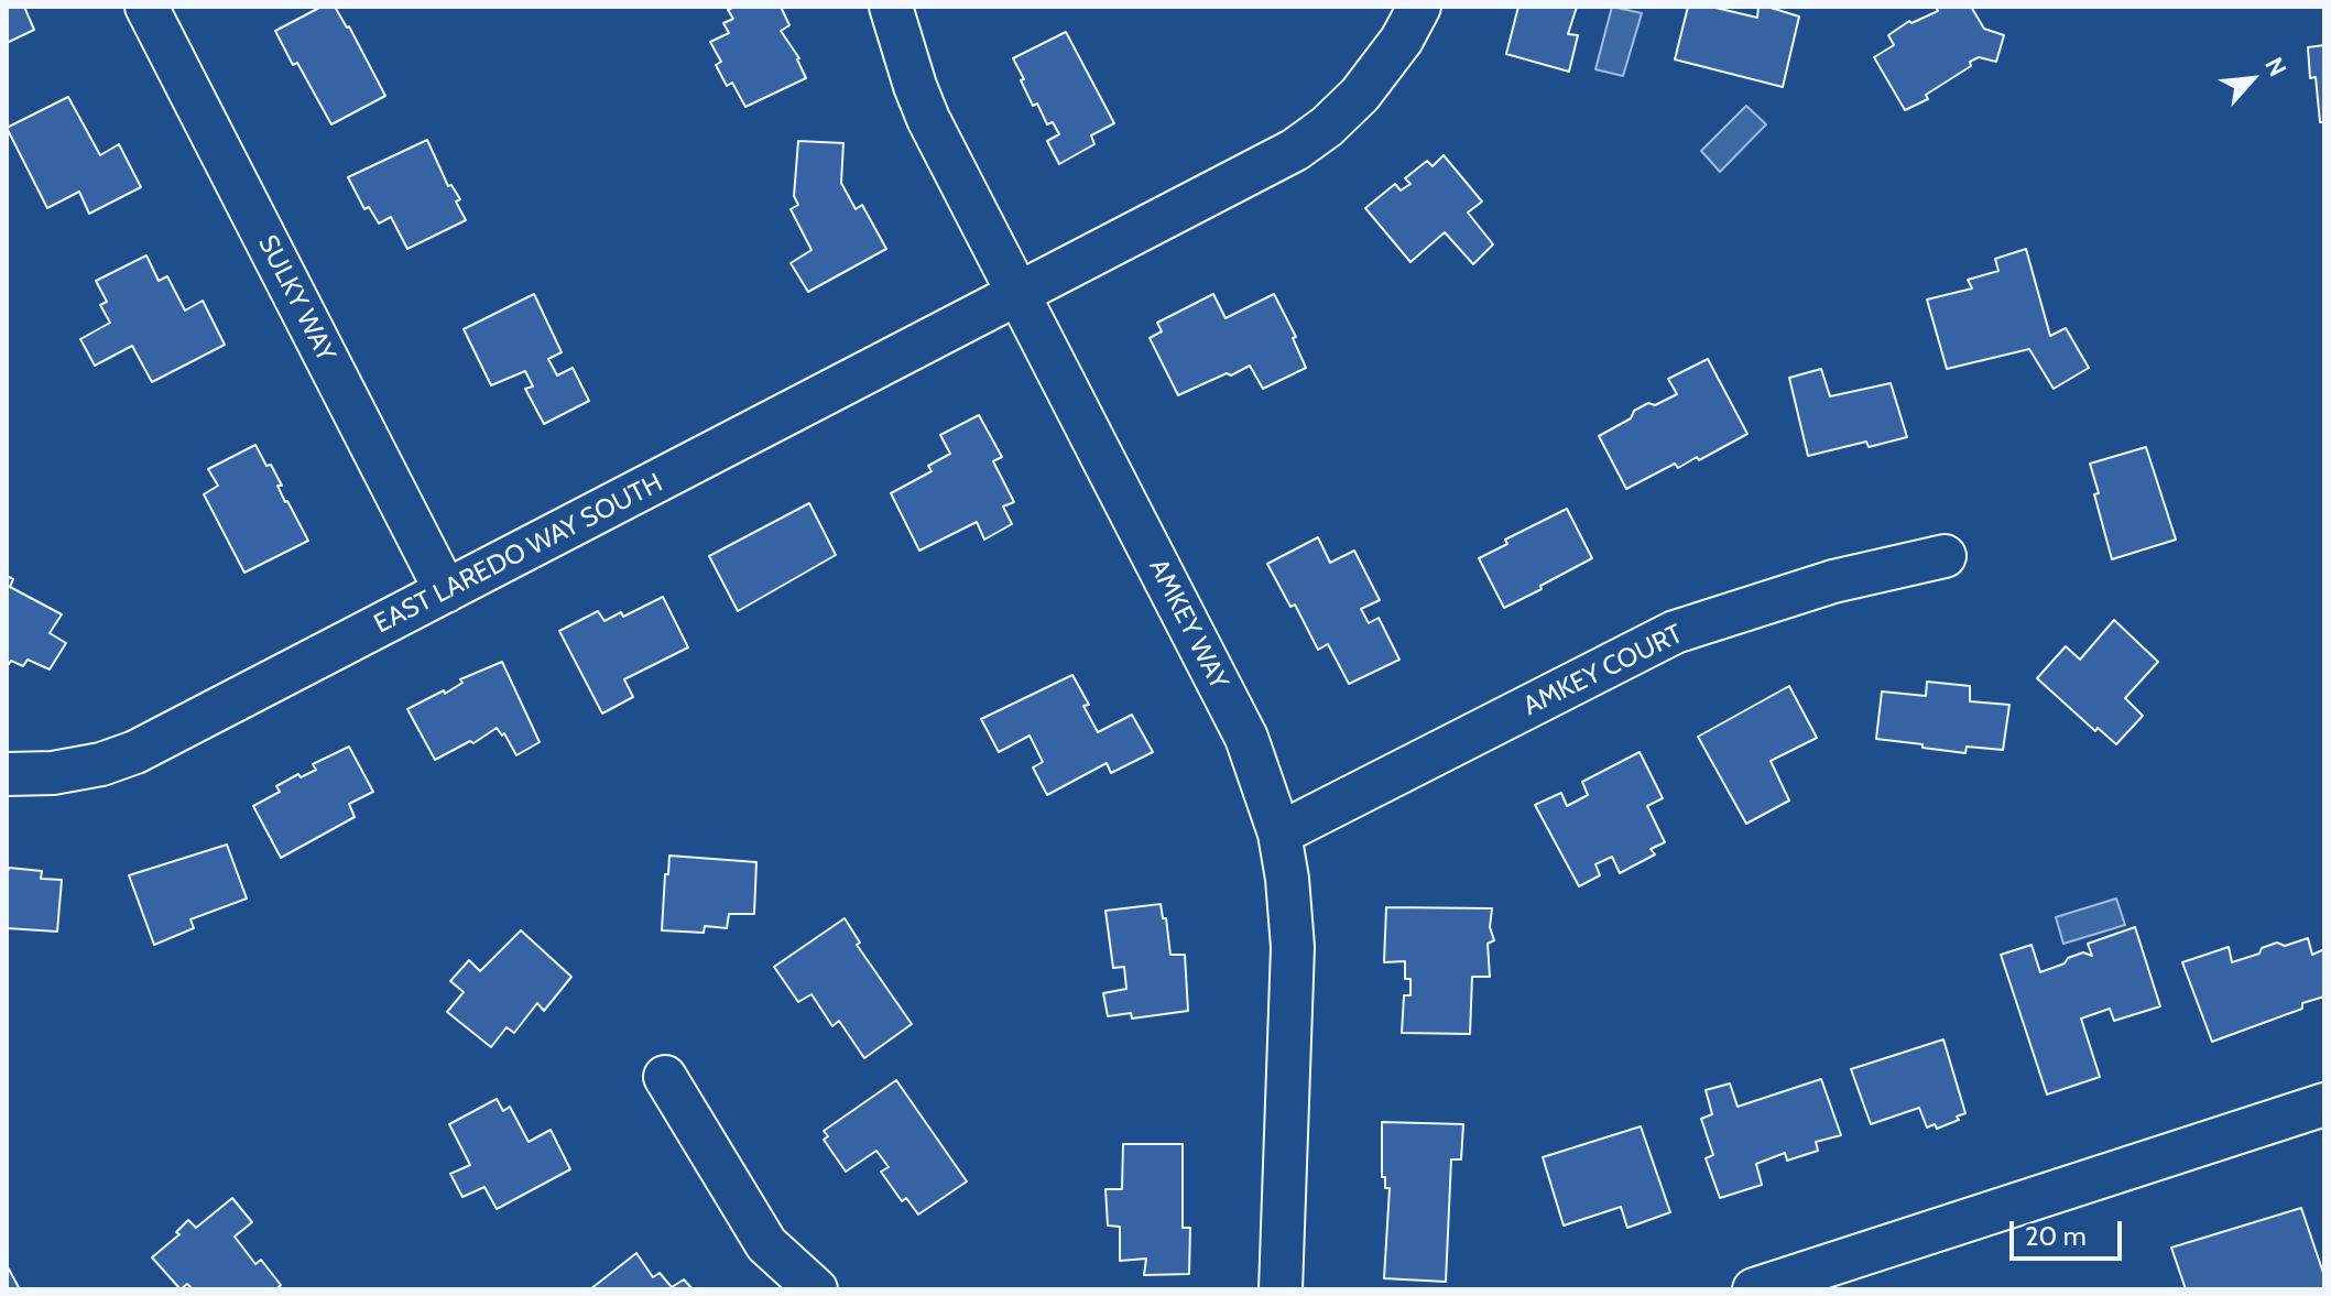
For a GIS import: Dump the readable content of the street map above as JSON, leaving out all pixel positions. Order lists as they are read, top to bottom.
{
  "streets": {
    "street": [
      "SULKY WAY",
      "EAST LAREDO WAY SOUTH",
      "AMKEY WAY",
      "AMKEY COURT"
    ]
  },
  "crossings": [
    ["SULKY WAY", "EAST LAREDO WAY SOUTH"],
    ["EAST LAREDO WAY SOUTH", "AMKEY WAY"],
    ["AMKEY WAY", "AMKEY COURT"]
  ],
  "scale_bar": "20 m",
  "north": "top right"
}
